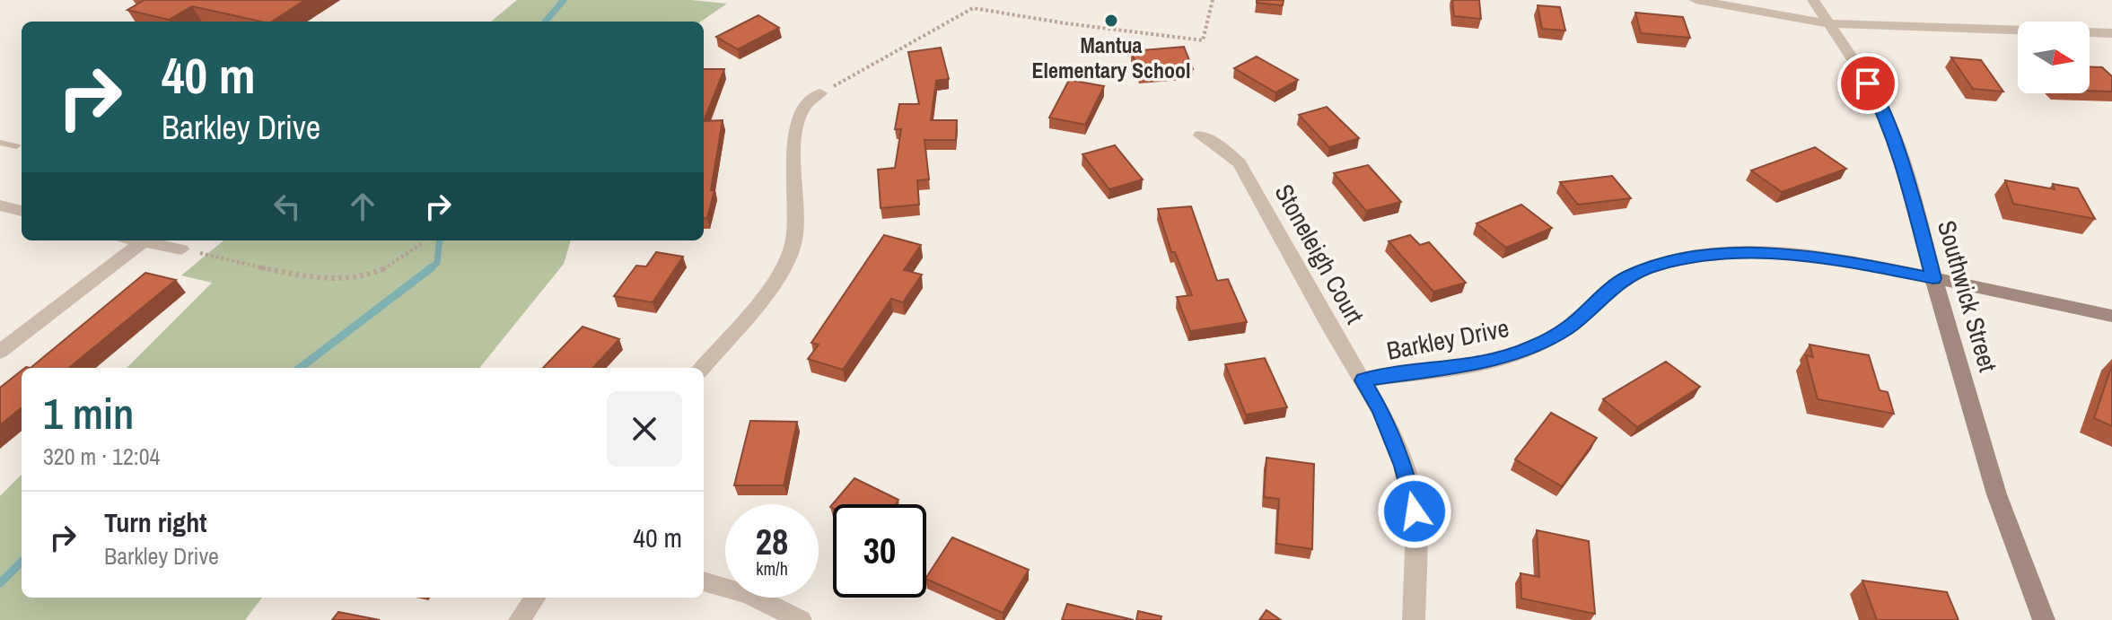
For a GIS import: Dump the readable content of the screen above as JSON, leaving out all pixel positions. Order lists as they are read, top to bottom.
{
  "streets": {
    "street": ["Stoneleigh Court", "Southwick Street", "Barkley Drive"]
  },
  "crossings": [
    ["Stoneleigh Court", "Barkley Drive"],
    ["Southwick Street", "Barkley Drive"]
  ],
  "places": ["Mantua Elementary School"],
  "north": "right",
  "page": {
    "turn": ["40 m", "Barkley Drive"],
    "heading": ["1 min", "320 m · 12:04"],
    "list": [
      {
        "name": "Turn right",
        "note": "Barkley Drive",
        "value": "40 m"
      }
    ],
    "speed": "28 km/h",
    "limit": "30"
  }
}
